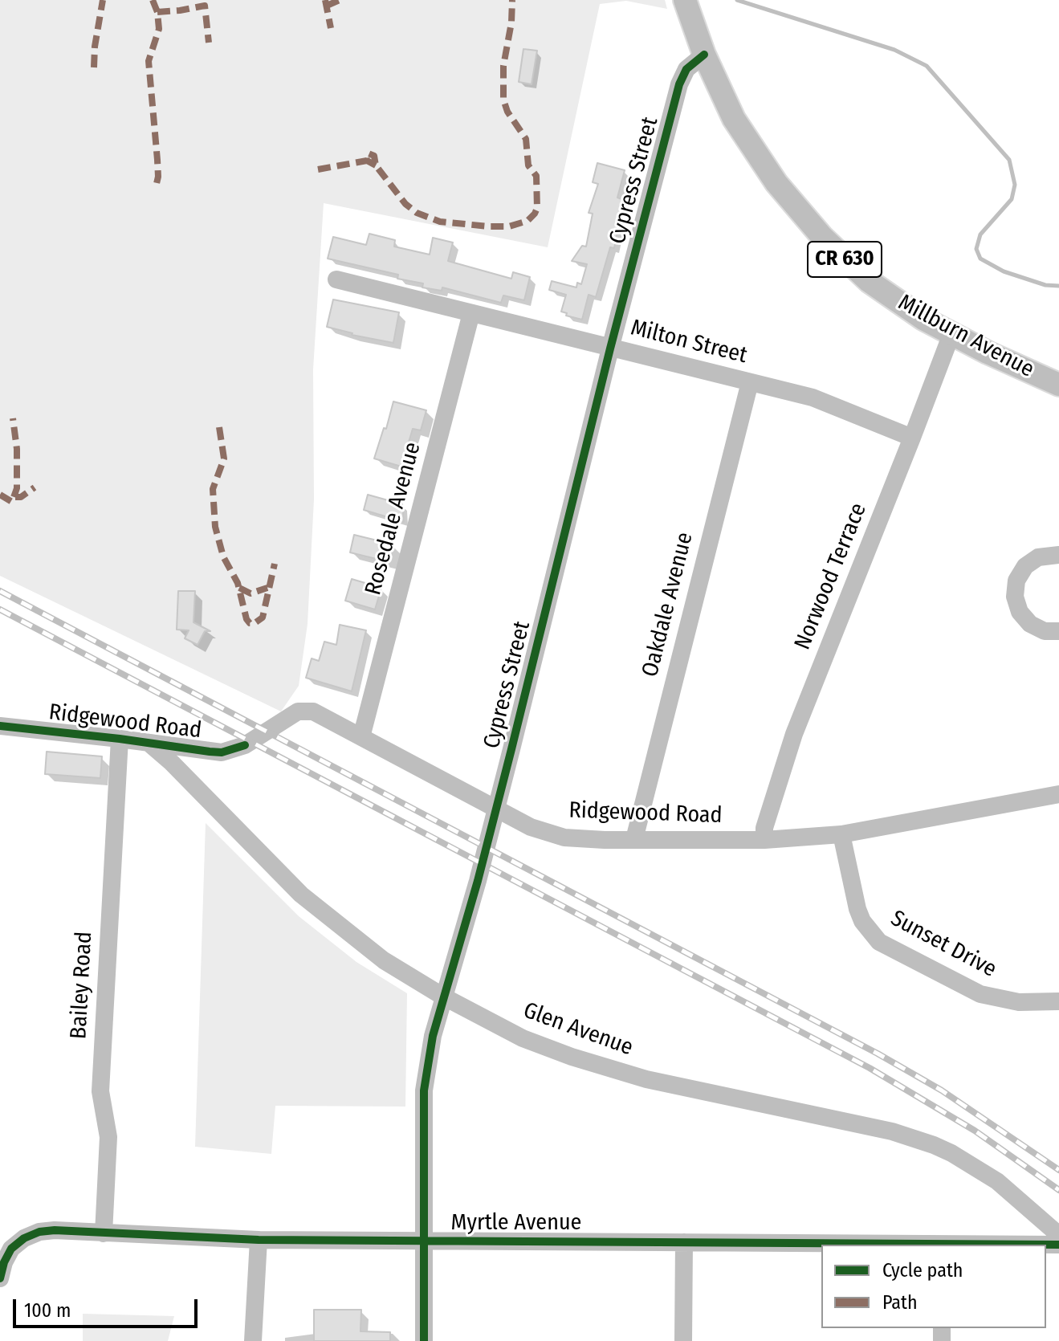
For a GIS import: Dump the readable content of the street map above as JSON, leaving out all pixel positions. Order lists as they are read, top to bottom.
{
  "streets": {
    "main road": ["CR 630", "Millburn Avenue"],
    "street": [
      "Cypress Street",
      "Milton Street",
      "Rosedale Avenue",
      "Norwood Terrace",
      "Oakdale Avenue",
      "Ridgewood Road",
      "Sunset Drive",
      "Bailey Road",
      "Glen Avenue",
      "Myrtle Avenue"
    ]
  },
  "crossings": [
    ["Cypress Street", "Millburn Avenue"],
    ["Cypress Street", "Milton Street"],
    ["Cypress Street", "Ridgewood Road"],
    ["Cypress Street", "Glen Avenue"],
    ["Cypress Street", "Myrtle Avenue"],
    ["Millburn Avenue", "Norwood Terrace"],
    ["Milton Street", "Rosedale Avenue"],
    ["Milton Street", "Norwood Terrace"],
    ["Milton Street", "Oakdale Avenue"],
    ["Rosedale Avenue", "Ridgewood Road"],
    ["Norwood Terrace", "Ridgewood Road"],
    ["Oakdale Avenue", "Ridgewood Road"],
    ["Ridgewood Road", "Sunset Drive"],
    ["Ridgewood Road", "Bailey Road"],
    ["Ridgewood Road", "Glen Avenue"],
    ["Bailey Road", "Myrtle Avenue"]
  ],
  "legend": ["Cycle path", "Path"],
  "scale_bar": "100 m"
}
